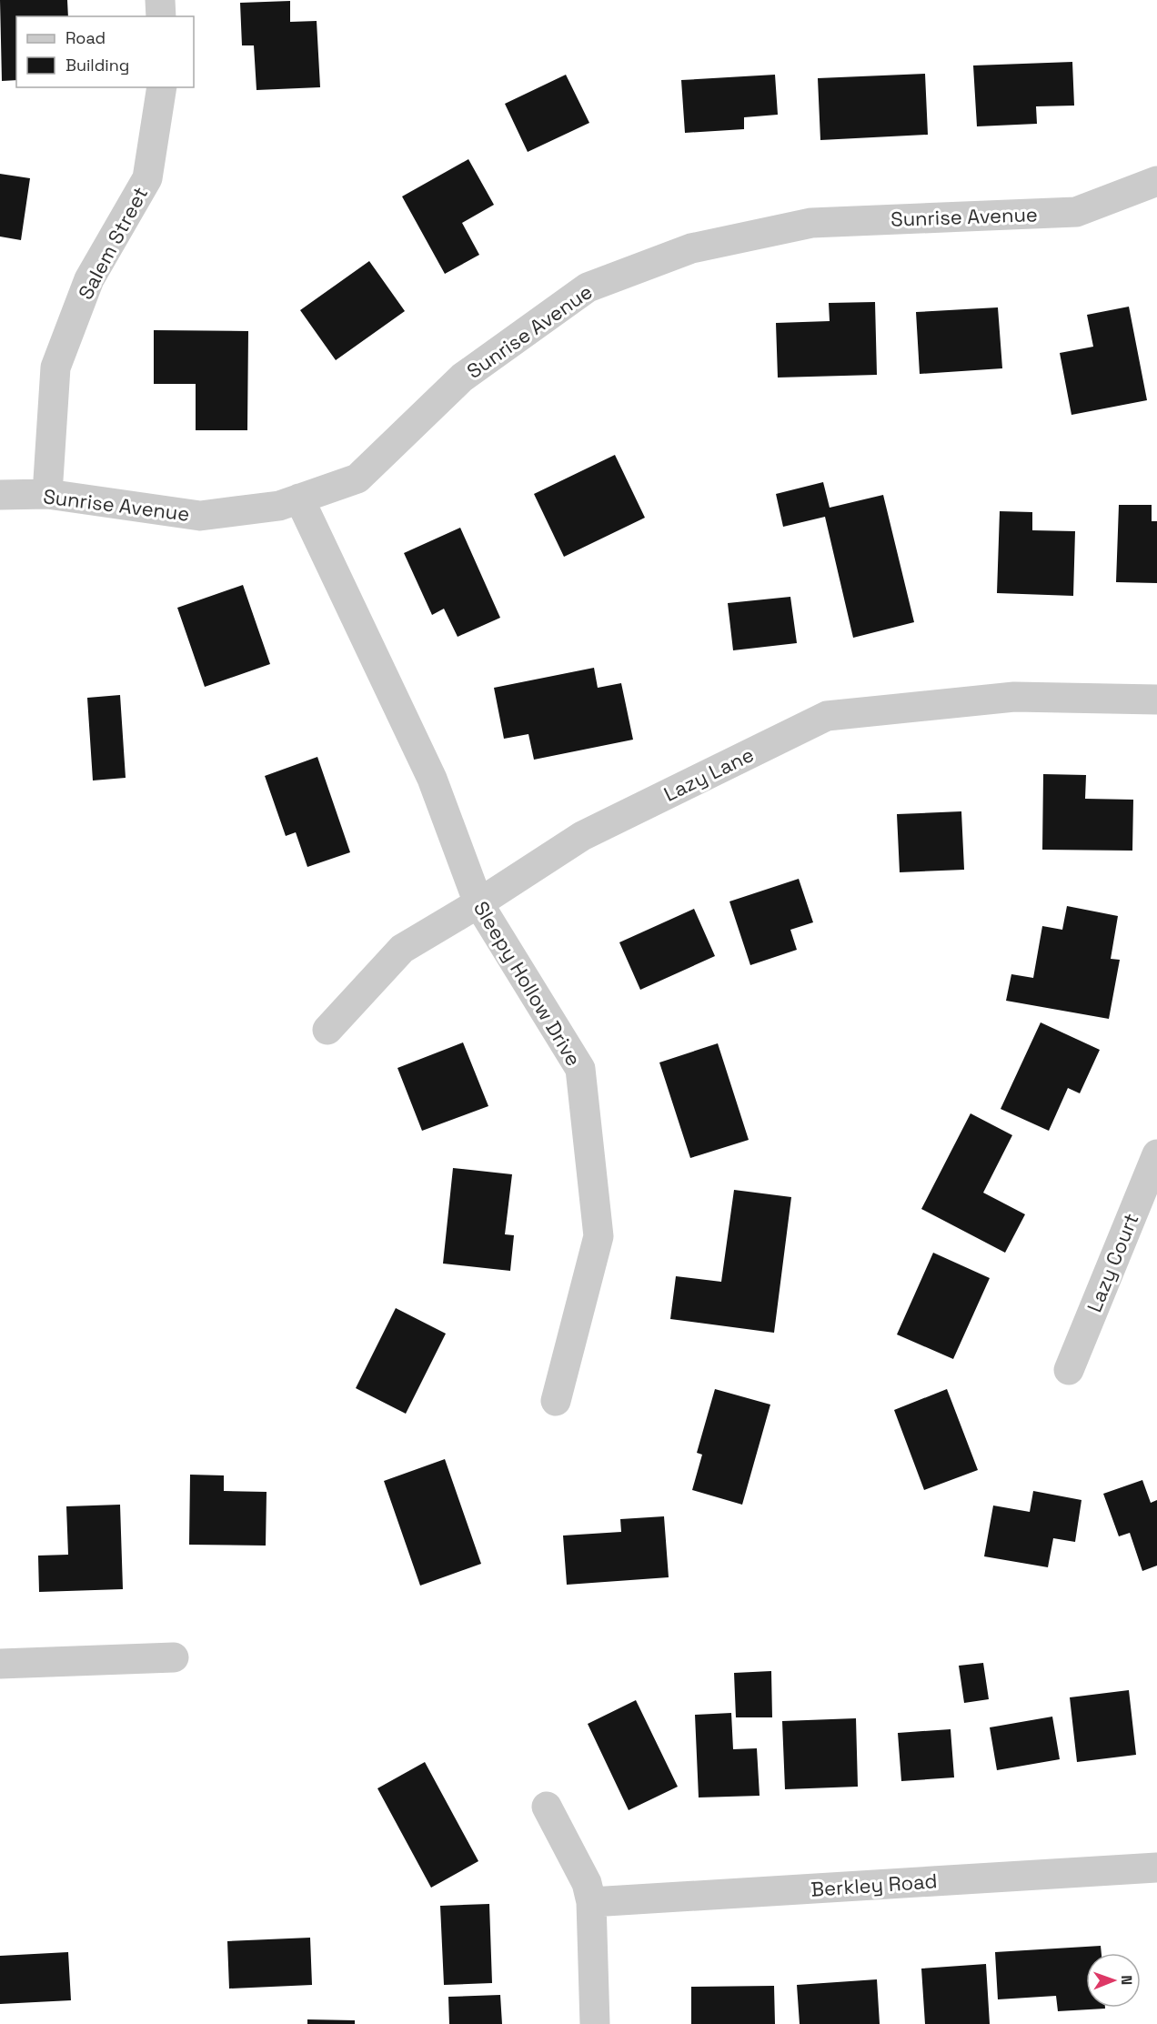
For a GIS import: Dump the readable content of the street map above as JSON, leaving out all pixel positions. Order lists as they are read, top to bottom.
{
  "streets": {
    "street": [
      "Sunrise Avenue",
      "Salem Street",
      "Lazy Lane",
      "Sleepy Hollow Drive",
      "Lazy Court",
      "Berkley Road"
    ]
  },
  "crossings": [
    ["Sunrise Avenue", "Salem Street"],
    ["Sunrise Avenue", "Sleepy Hollow Drive"],
    ["Lazy Lane", "Sleepy Hollow Drive"]
  ],
  "legend": ["Road", "Building"],
  "north": "right"
}
